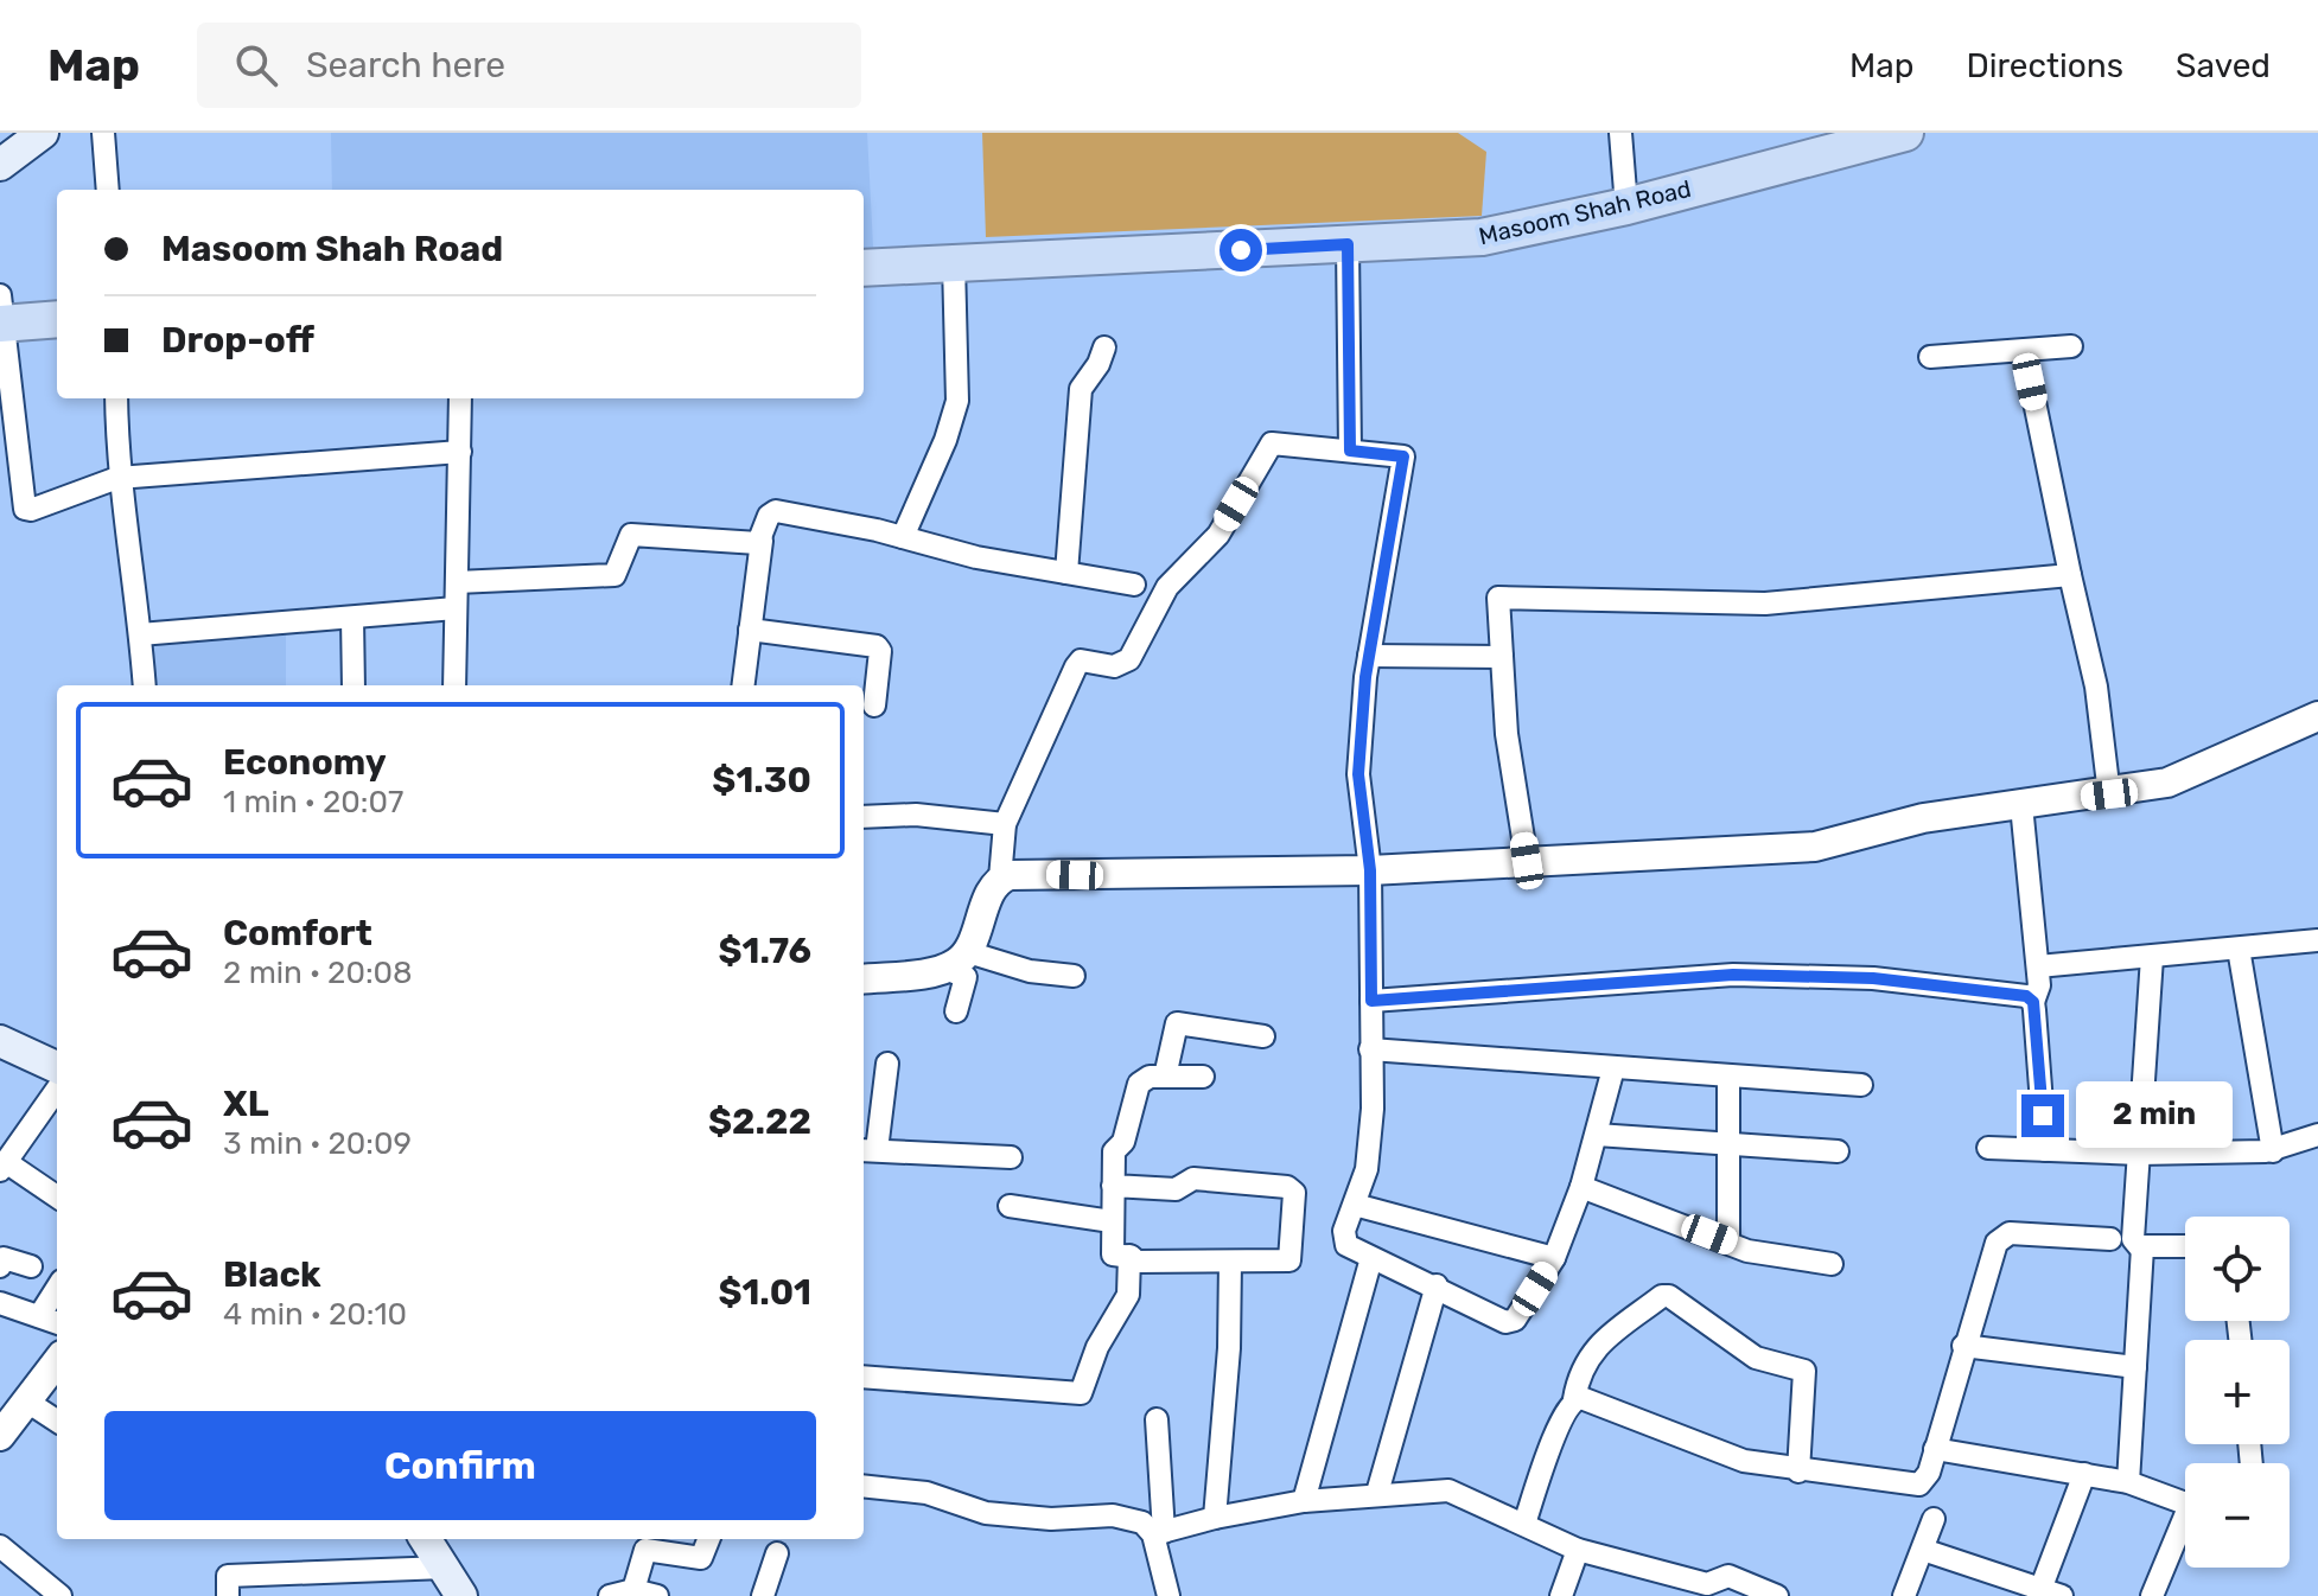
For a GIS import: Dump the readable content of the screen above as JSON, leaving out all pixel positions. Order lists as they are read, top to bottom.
{
  "streets": {
    "main road": ["Masoom Shah Road"]
  },
  "page": {
    "header": "Map",
    "search": "Search here",
    "nav": ["Map", "Directions", "Saved"],
    "banner": ["Masoom Shah Road", "Drop-off"],
    "list": [
      {
        "name": "Economy",
        "note": "1 min · 20:07",
        "value": "$1.30"
      },
      {
        "name": "Comfort",
        "note": "2 min · 20:08",
        "value": "$1.76"
      },
      {
        "name": "XL",
        "note": "3 min · 20:09",
        "value": "$2.22"
      },
      {
        "name": "Black",
        "note": "4 min · 20:10",
        "value": "$1.01"
      }
    ],
    "bubble": "2 min",
    "map_buttons": ["+", "−"],
    "buttons": "Confirm"
  }
}
